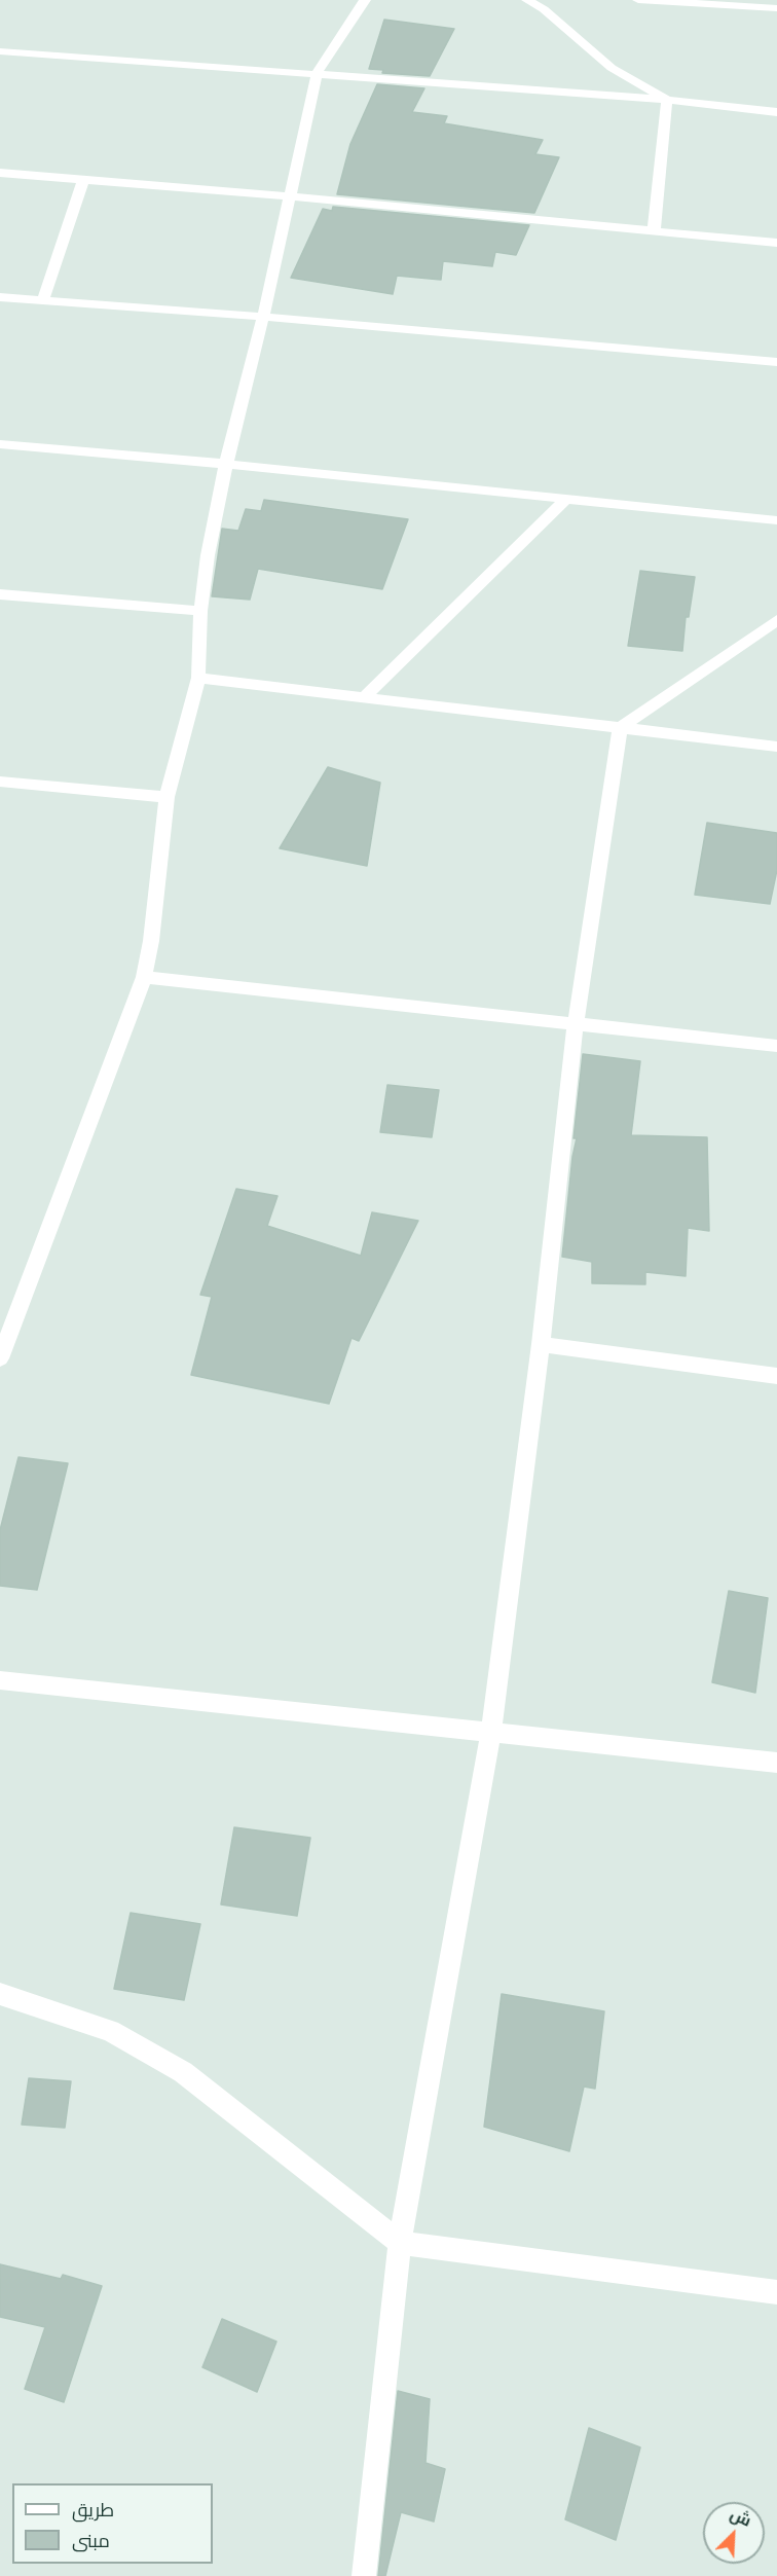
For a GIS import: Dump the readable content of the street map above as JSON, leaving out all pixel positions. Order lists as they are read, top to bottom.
{
  "legend": ["طريق", "مبنى"],
  "north": "top right"
}
